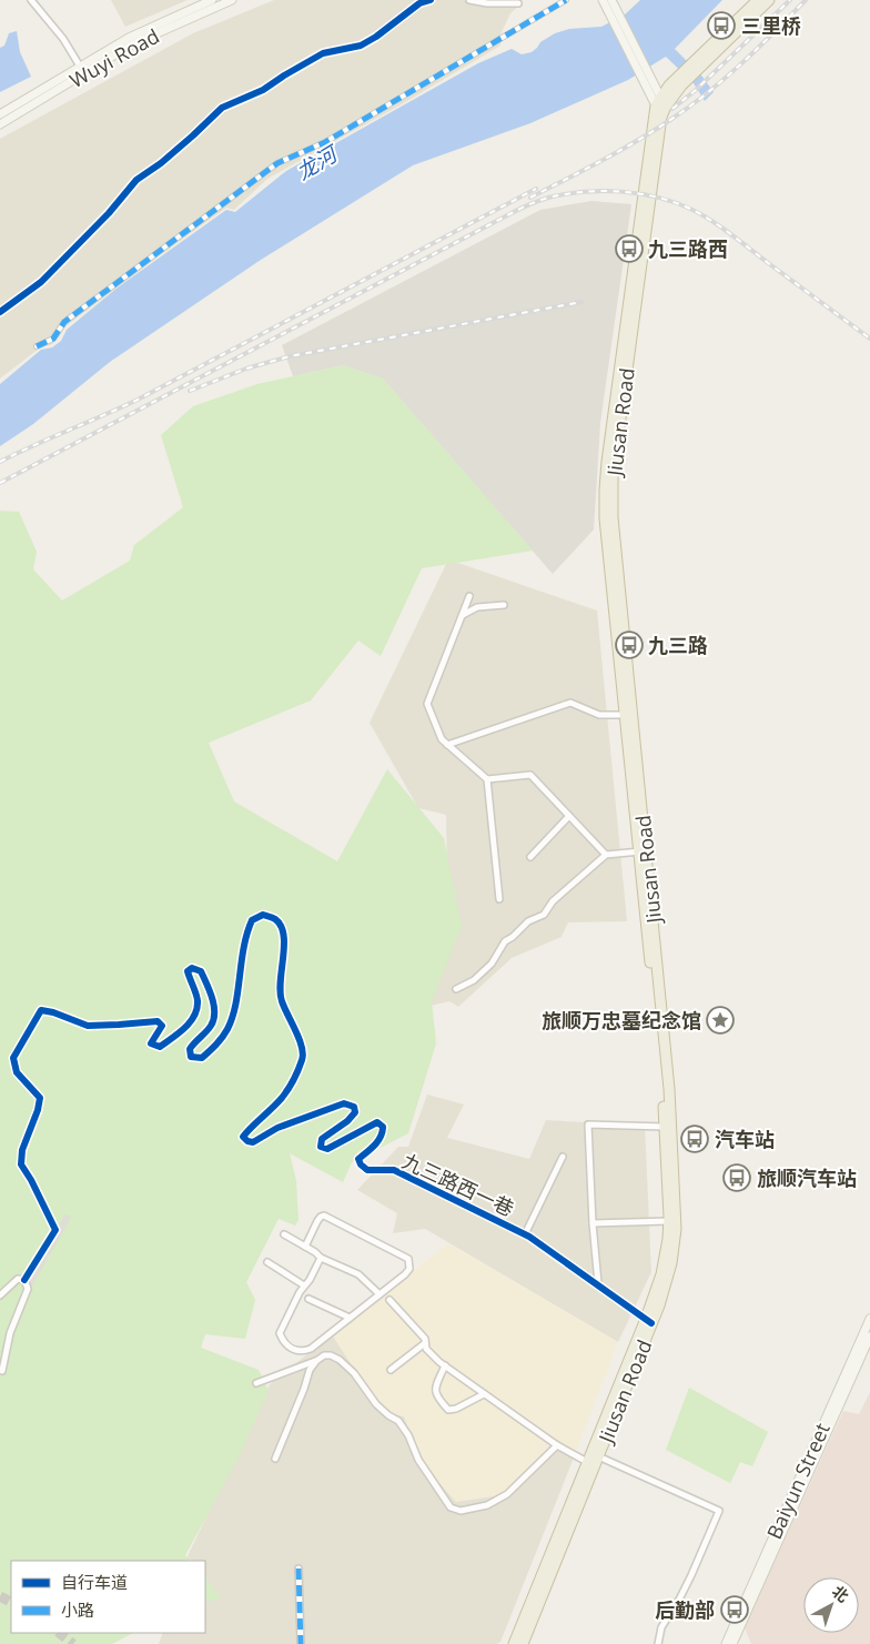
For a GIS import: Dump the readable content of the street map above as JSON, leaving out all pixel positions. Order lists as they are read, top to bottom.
{
  "streets": {
    "highway": ["Jiusan Road"],
    "main road": ["Wuyi Road", "Baiyun Street"],
    "street": ["九三路西一巷"]
  },
  "crossings": [
    ["Jiusan Road", "九三路西一巷"]
  ],
  "water": ["龙河"],
  "places": {
    "bus stop": [
      "三里桥",
      "九三路西",
      "九三路",
      "汽车站",
      "旅顺汽车站",
      "后勤部"
    ],
    "place": ["旅顺万忠墓纪念馆"]
  },
  "legend": ["自行车道", "小路"],
  "north": "top right"
}
